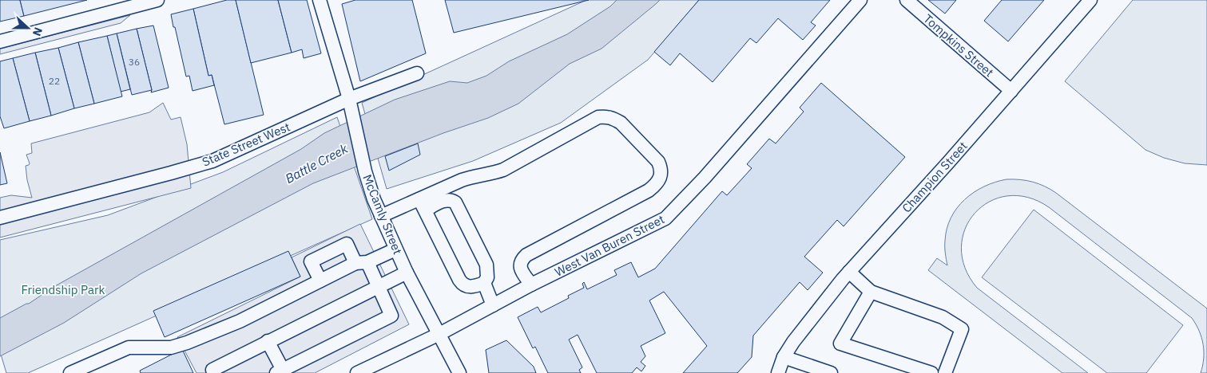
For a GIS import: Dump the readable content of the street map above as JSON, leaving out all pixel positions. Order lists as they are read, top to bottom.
{
  "streets": {
    "street": [
      "Tompkins Street",
      "State Street West",
      "Champion Street",
      "McCamly Street",
      "West Van Buren Street"
    ]
  },
  "crossings": [
    ["Tompkins Street", "Champion Street"],
    ["State Street West", "McCamly Street"],
    ["McCamly Street", "West Van Buren Street"]
  ],
  "water": ["Battle Creek"],
  "parks": ["Friendship Park"],
  "house_numbers": ["36", "22"],
  "north": "right"
}
